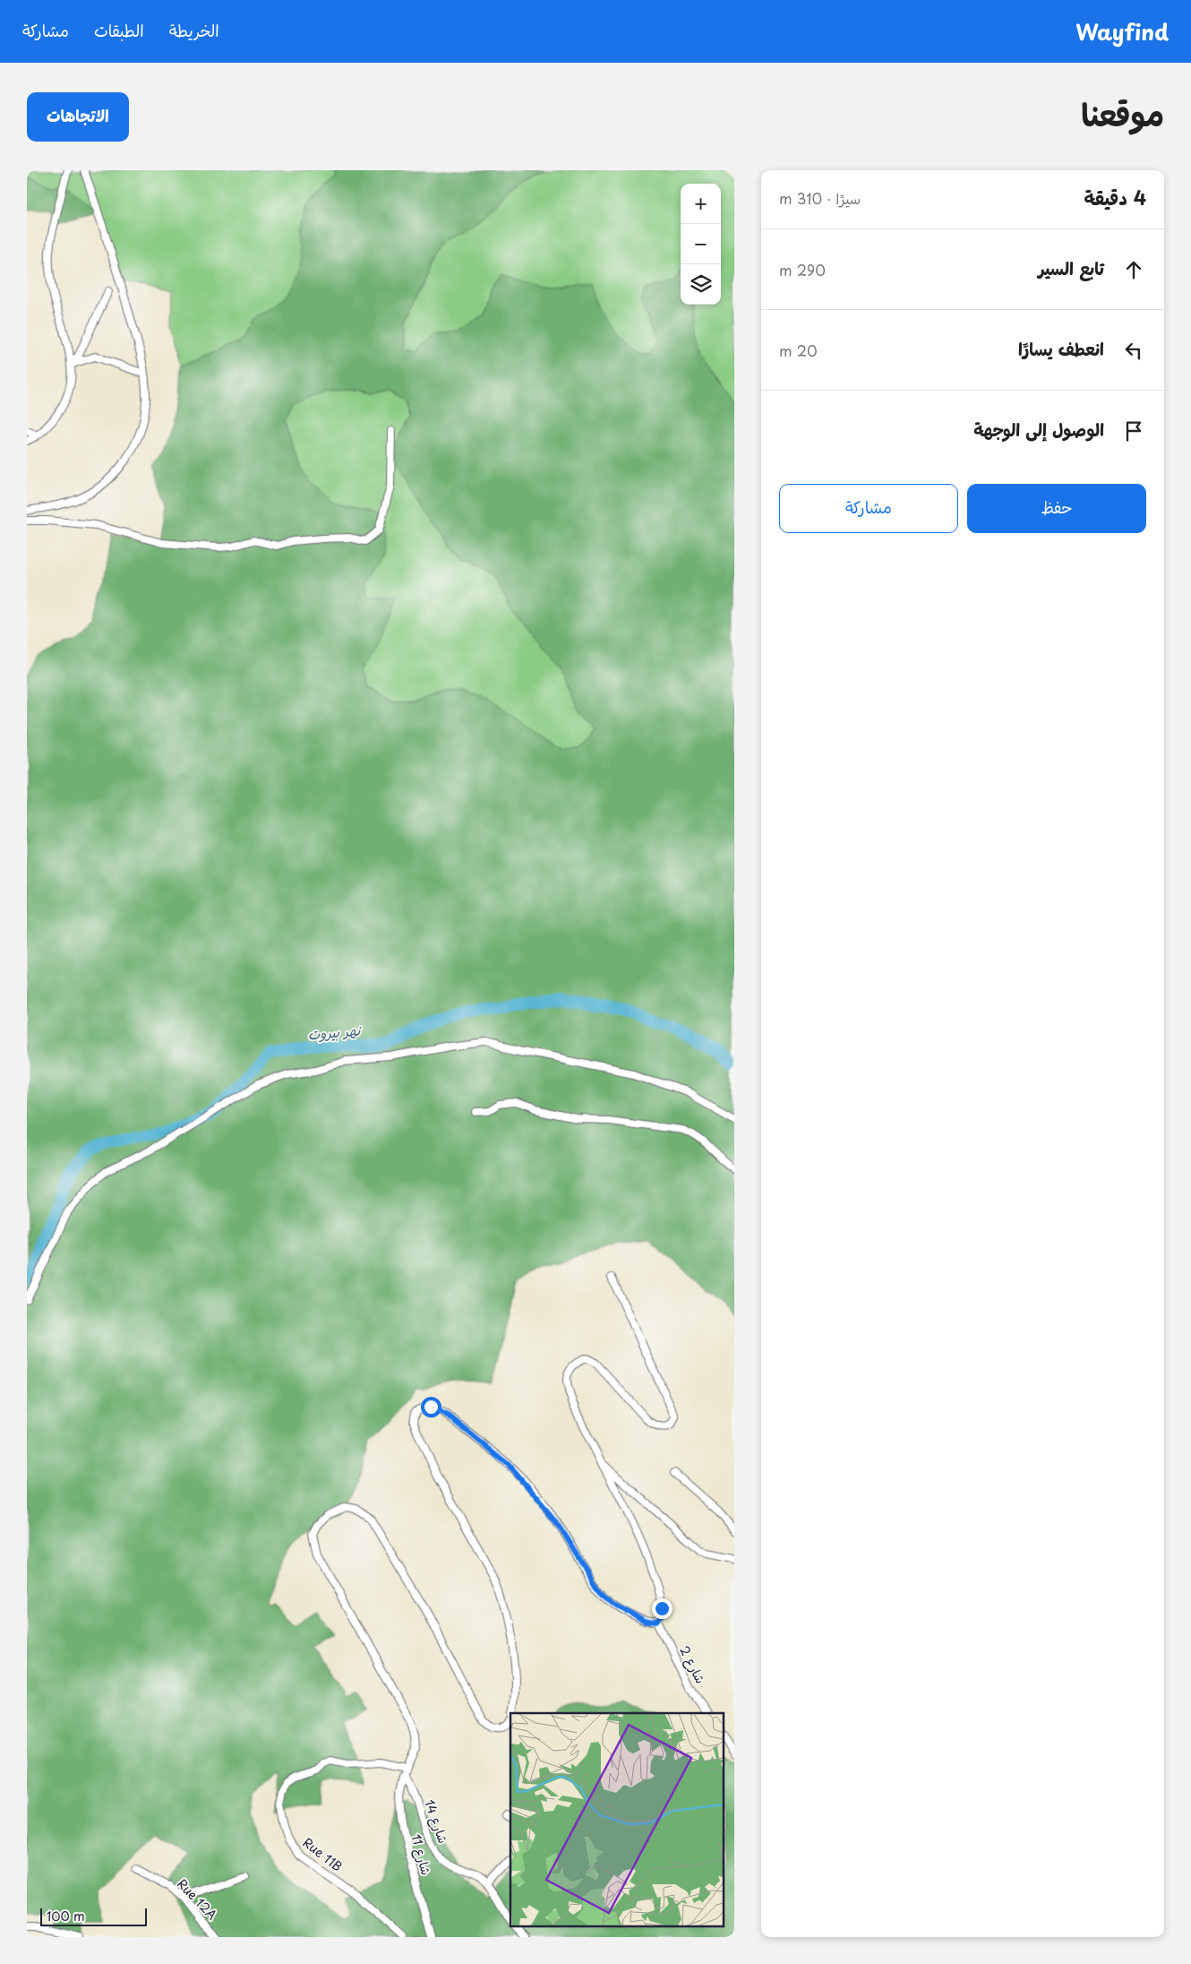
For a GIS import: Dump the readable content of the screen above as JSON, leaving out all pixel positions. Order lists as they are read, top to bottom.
{
  "streets": {
    "street": [
      "شارع 2",
      "شارع 14",
      "Rue 11B",
      "شارع 11",
      "Rue 12A"
    ]
  },
  "crossings": [
    ["شارع 14", "شارع 11"],
    ["Rue 11B", "شارع 11"]
  ],
  "water": ["نهر بيروت"],
  "scale_bar": "100 m",
  "page": {
    "header": "Wayfind",
    "nav": ["الخريطة", "الطبقات", "مشاركة"],
    "title": "موقعنا",
    "buttons": [
      "الاتجاهات",
      ["حفظ", "مشاركة"]
    ],
    "heading": ["4 دقيقة", "سيرًا · 310 m"],
    "map_buttons": ["+", "−"],
    "list": [
      ["تابع السير", "290 m"],
      ["انعطف يسارًا", "20 m"],
      "الوصول إلى الوجهة"
    ],
    "scale": "100 m"
  }
}
